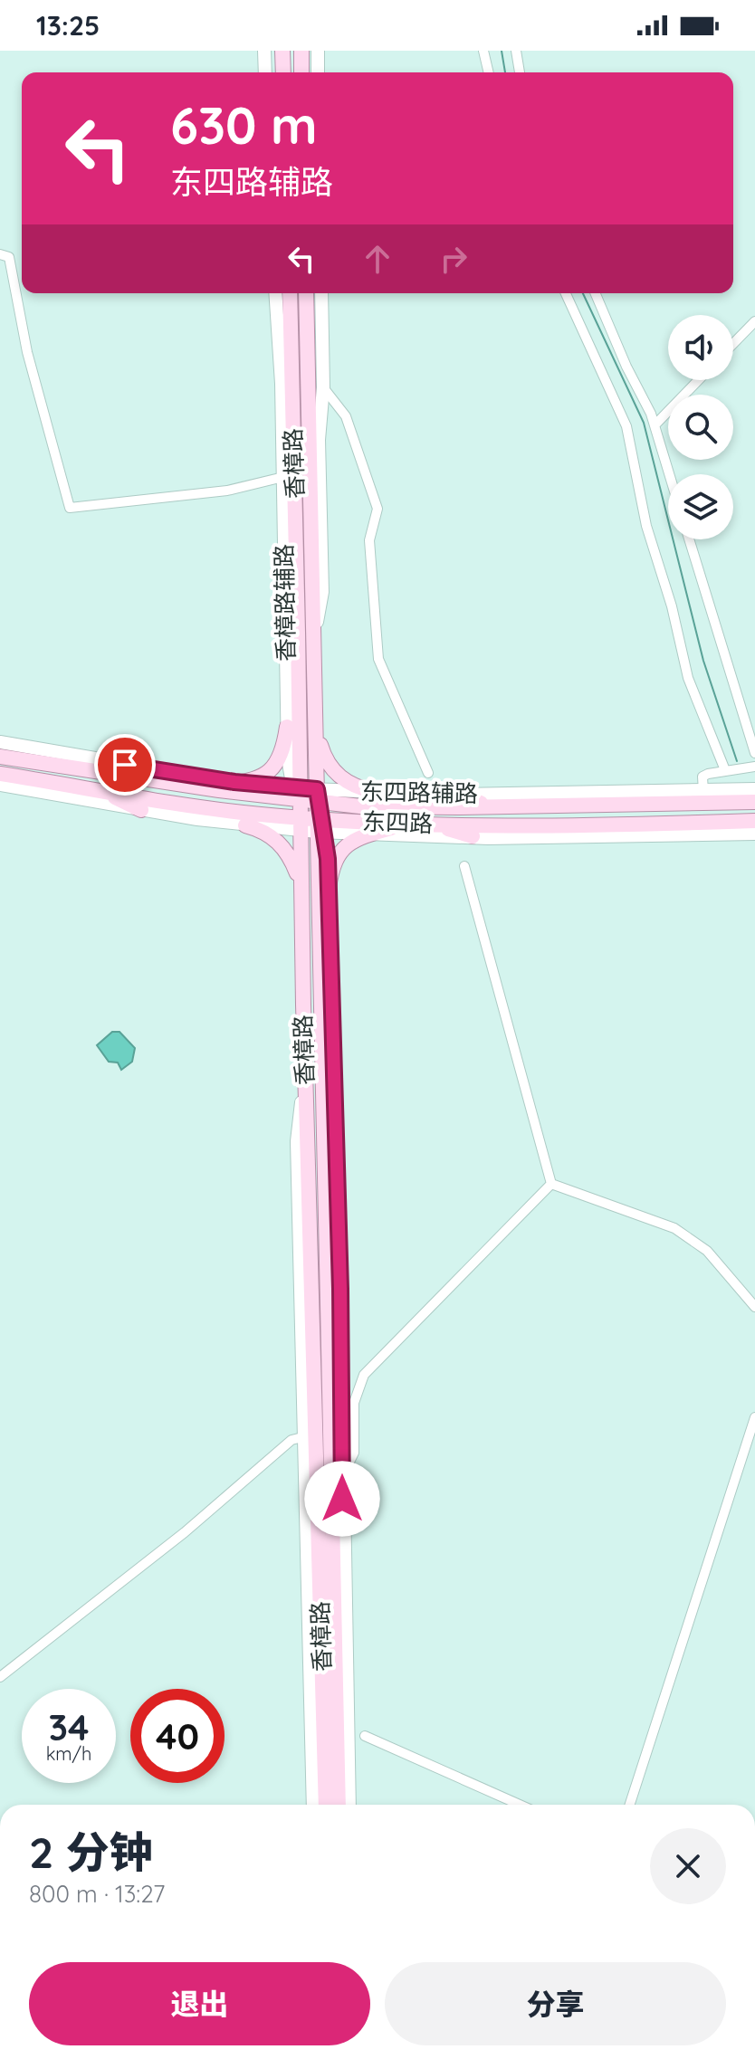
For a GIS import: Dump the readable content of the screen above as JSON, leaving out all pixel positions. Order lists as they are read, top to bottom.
{
  "streets": {
    "main road": ["香樟路", "东四路"],
    "street": ["香樟路辅路", "东四路辅路"]
  },
  "crossings": [
    ["香樟路", "香樟路辅路"],
    ["香樟路", "东四路辅路"],
    ["香樟路", "东四路"],
    ["香樟路辅路", "东四路"],
    ["东四路辅路", "东四路"]
  ],
  "page": {
    "status": "13:25",
    "turn": ["630 m", "东四路辅路"],
    "speed": "34 km/h",
    "limit": "40",
    "heading": ["2 分钟", "800 m · 13:27"],
    "buttons": ["退出", "分享"]
  }
}
